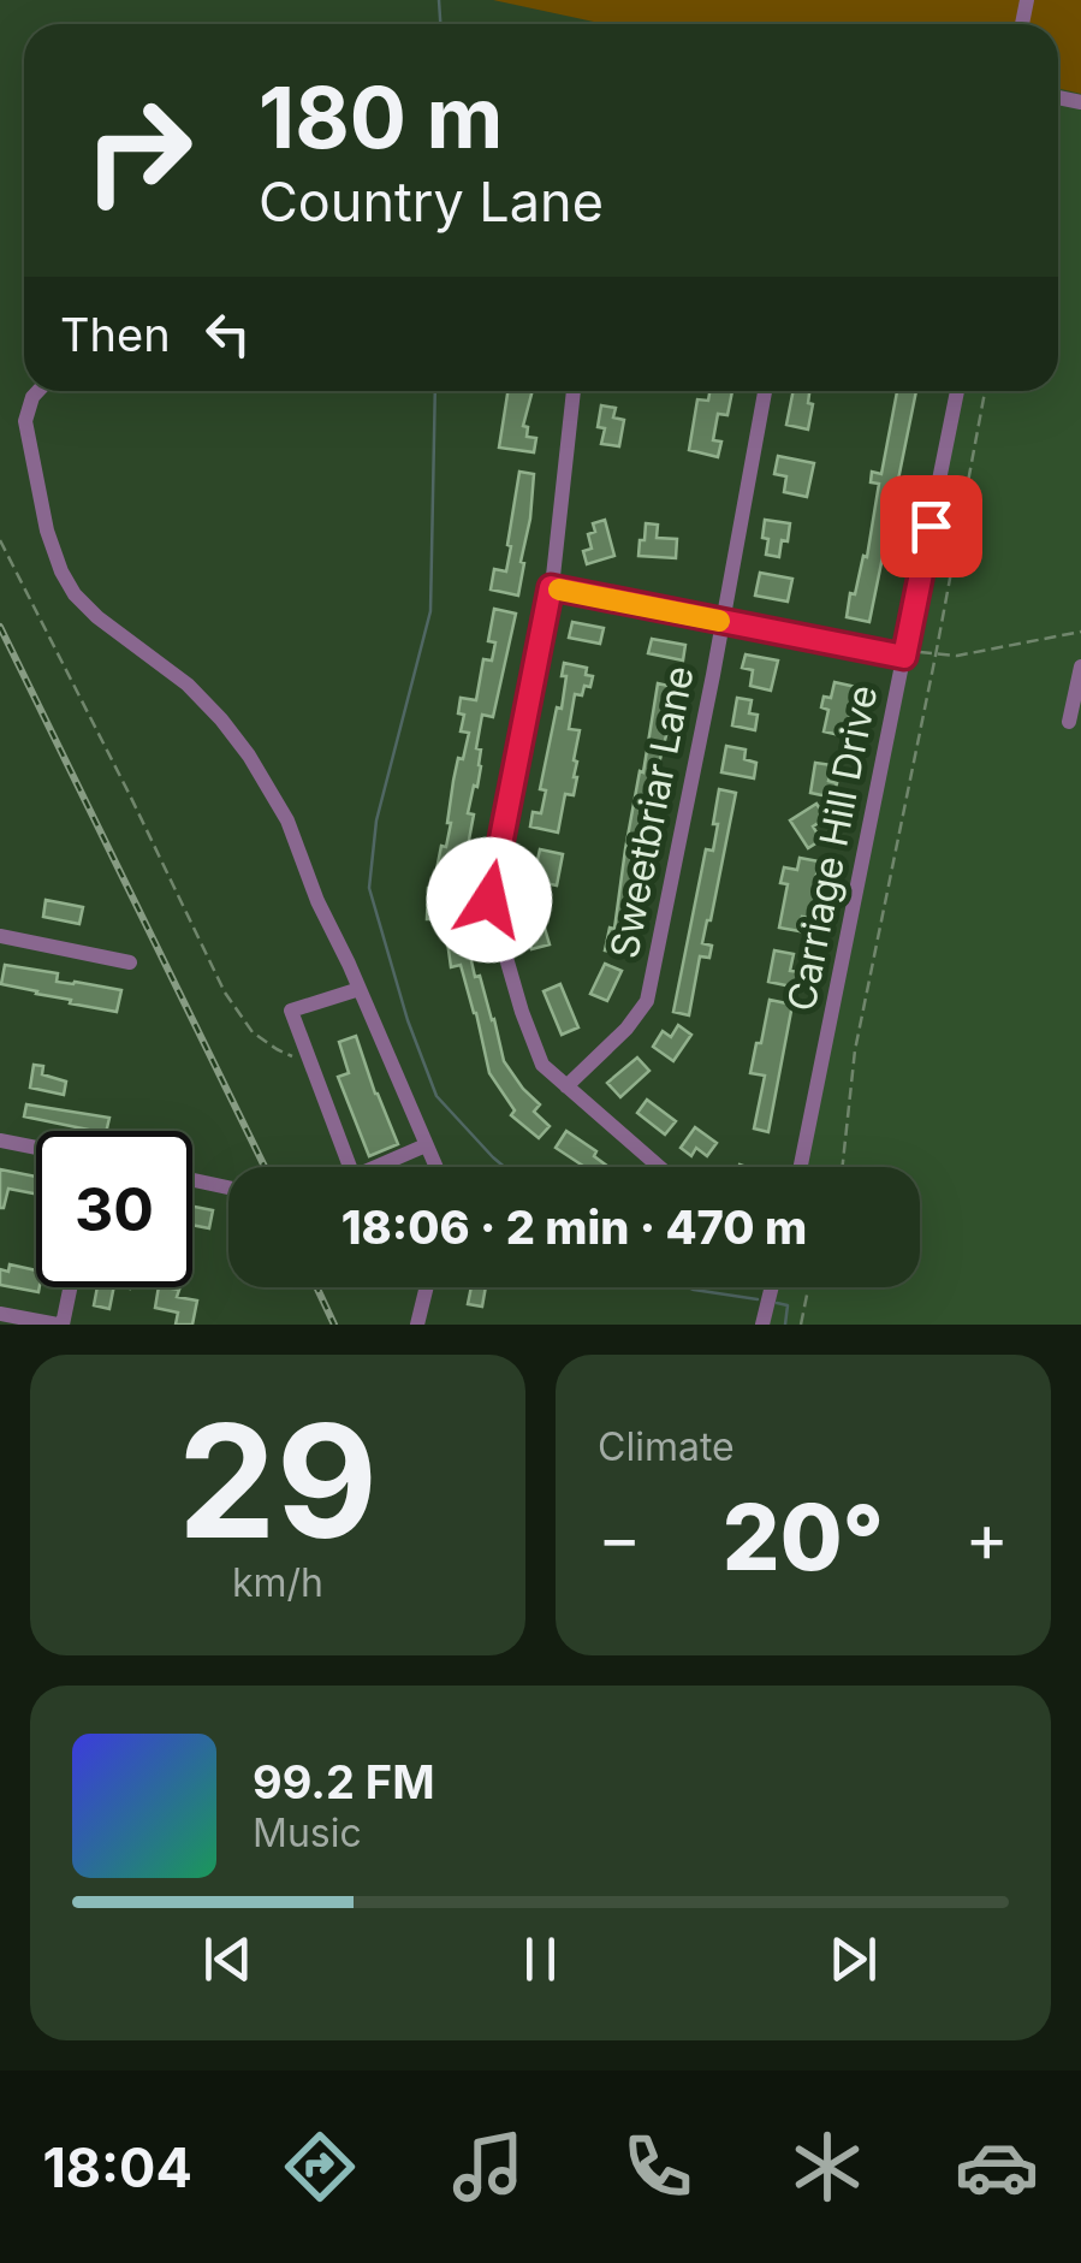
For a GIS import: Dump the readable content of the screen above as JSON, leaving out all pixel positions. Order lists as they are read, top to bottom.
{
  "streets": {
    "street": ["Sweetbriar Lane", "Carriage Hill Drive"]
  },
  "page": {
    "turn": ["180 m", "Country Lane"],
    "then": "Then",
    "limit": "30",
    "trip": "18:06 · 2 min · 470 m",
    "tile": [
      ["29", "km/h"],
      "Climate"
    ],
    "heat": ["−", "20°", "+"],
    "song": ["99.2 FM", "Music"],
    "tabs": "18:04"
  }
}
